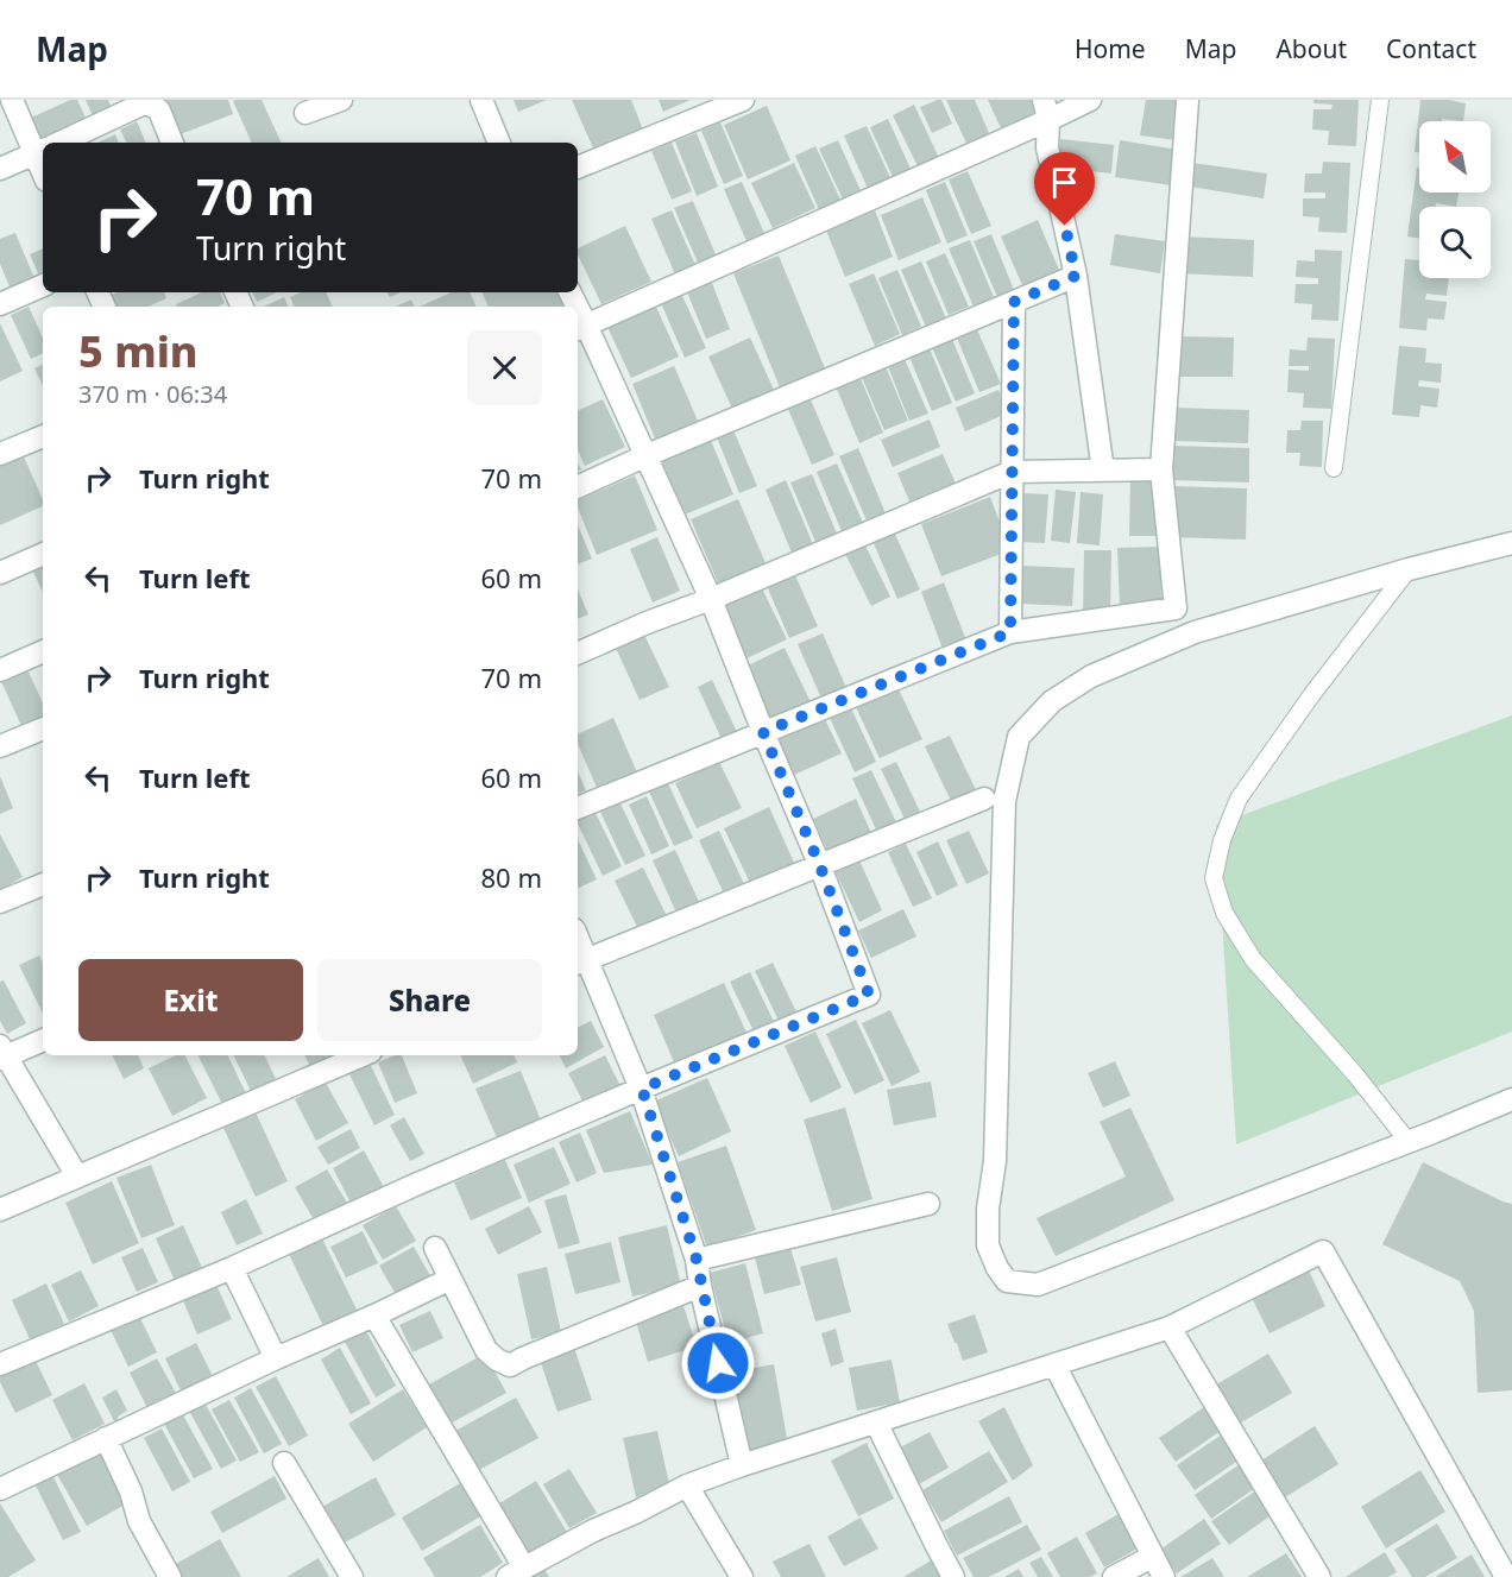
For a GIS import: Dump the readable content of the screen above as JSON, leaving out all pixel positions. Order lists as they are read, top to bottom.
{
  "north": "top left",
  "page": {
    "header": "Map",
    "nav": [
      "Home",
      "Map",
      "About",
      "Contact"
    ],
    "turn": ["70 m", "Turn right"],
    "heading": ["5 min", "370 m · 06:34"],
    "list": [
      {
        "name": "Turn right",
        "value": "70 m"
      },
      {
        "name": "Turn left",
        "value": "60 m"
      },
      {
        "name": "Turn right",
        "value": "70 m"
      },
      {
        "name": "Turn left",
        "value": "60 m"
      },
      {
        "name": "Turn right",
        "value": "80 m"
      }
    ],
    "buttons": ["Exit", "Share"]
  }
}
